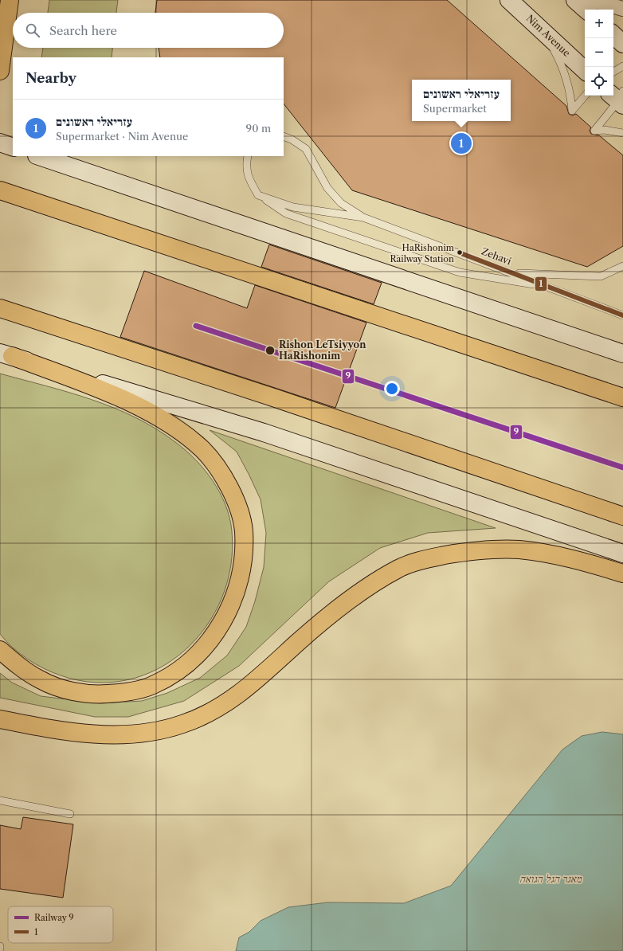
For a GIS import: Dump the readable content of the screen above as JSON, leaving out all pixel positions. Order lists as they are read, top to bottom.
{
  "streets": {
    "main road": ["Nim Avenue"],
    "lane": ["Zehavi"]
  },
  "water": ["מאגר הגל הגואה"],
  "places": ["HaRishonim Railway Station", "Rishon LeTsiyyon HaRishonim"],
  "lines": ["transit line 1", "rail line 9"],
  "legend": ["Railway 9", "1"],
  "page": {
    "map_buttons": ["+", "−"],
    "search": "Search here",
    "heading": "Nearby",
    "popup": ["עזריאלי ראשונים", "Supermarket"],
    "list": [
      {
        "mark": "1",
        "name": "עזריאלי ראשונים",
        "note": "Supermarket · Nim Avenue",
        "value": "90 m"
      }
    ],
    "pins": "1"
  }
}
